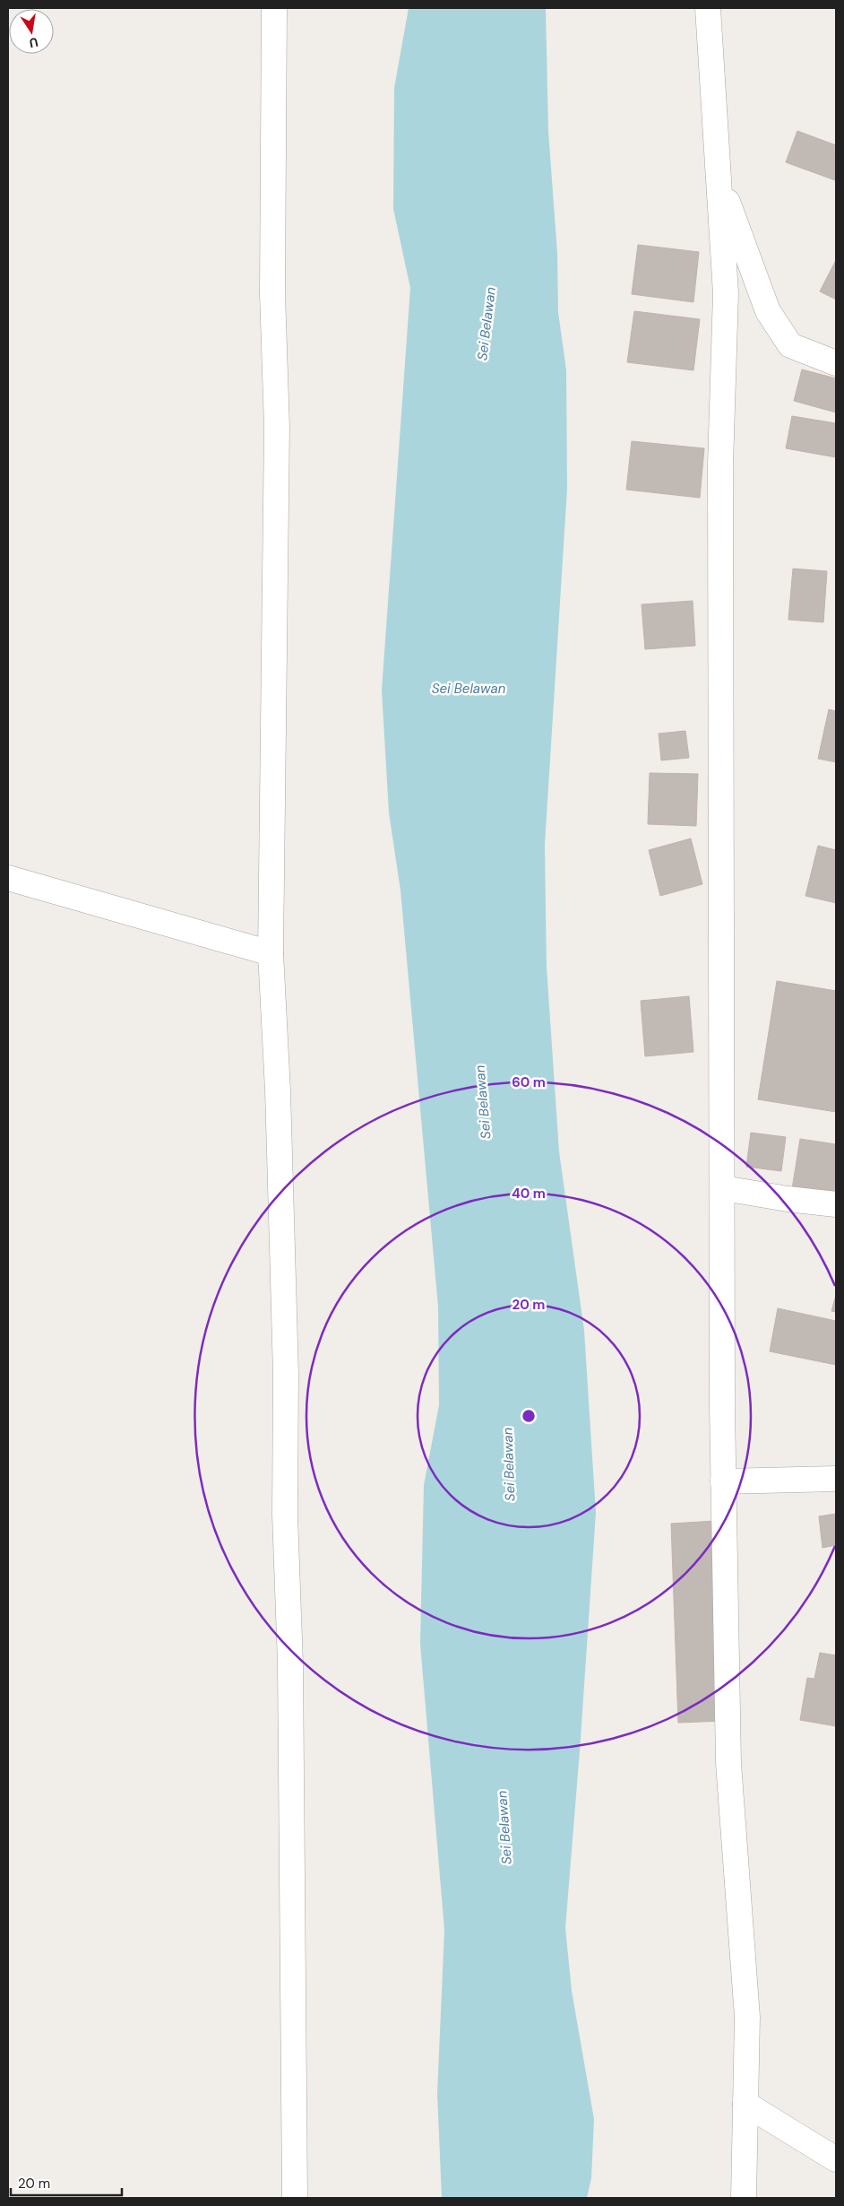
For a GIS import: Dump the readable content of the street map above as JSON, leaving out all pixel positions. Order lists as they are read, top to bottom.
{
  "water": ["Sei Belawan"],
  "scale_bar": "20 m",
  "north": "bottom",
  "rings": ["60 m", "40 m", "20 m"]
}
